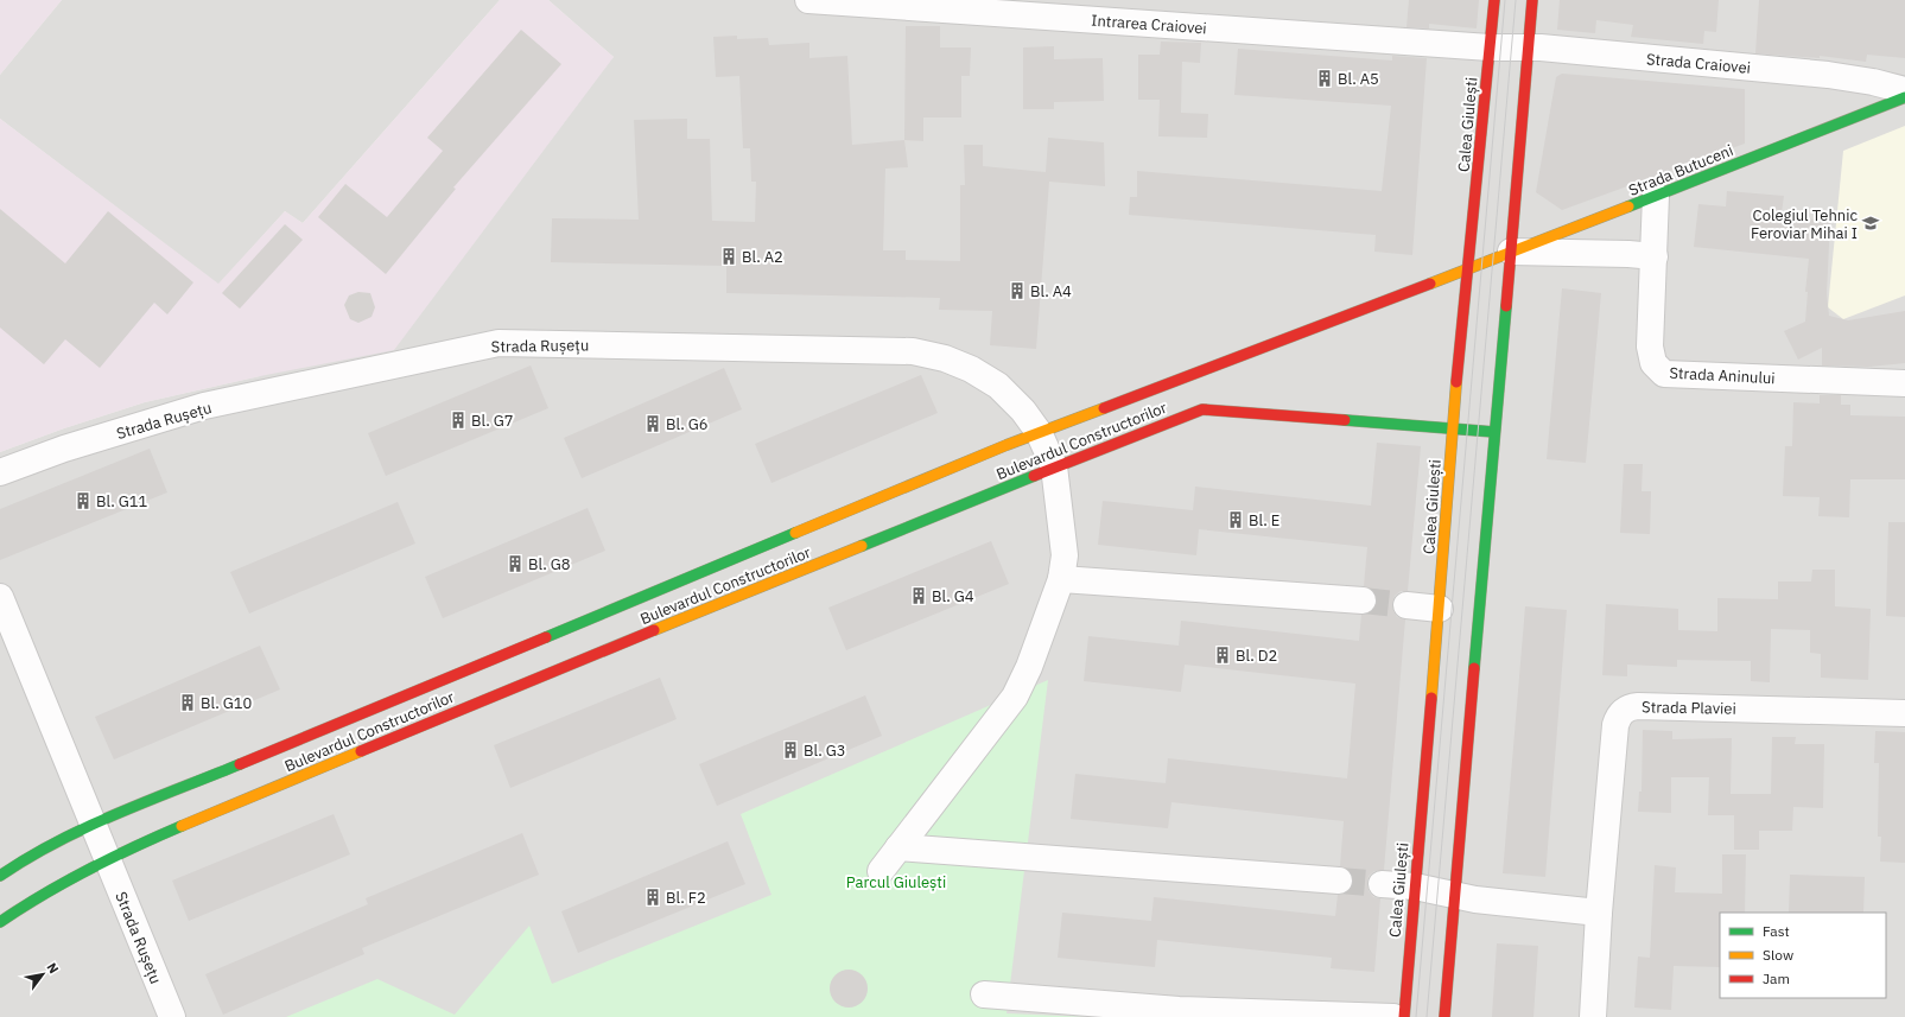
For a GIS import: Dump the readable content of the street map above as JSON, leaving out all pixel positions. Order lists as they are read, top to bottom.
{
  "streets": {
    "street": [
      "Intrarea Craiovei",
      "Strada Craiovei",
      "Calea Giulești",
      "Strada Butuceni",
      "Strada Rușețu",
      "Strada Aninului",
      "Bulevardul Constructorilor",
      "Strada Plaviei"
    ]
  },
  "crossings": [
    ["Intrarea Craiovei", "Strada Craiovei"],
    ["Intrarea Craiovei", "Calea Giulești"],
    ["Strada Craiovei", "Calea Giulești"],
    ["Calea Giulești", "Strada Butuceni"],
    ["Calea Giulești", "Bulevardul Constructorilor"],
    ["Strada Butuceni", "Strada Aninului"],
    ["Strada Butuceni", "Bulevardul Constructorilor"],
    ["Strada Rușețu", "Bulevardul Constructorilor"]
  ],
  "parks": ["Parcul Giulești"],
  "places": {
    "building": [
      "Bl. A5",
      "Bl. A2",
      "Bl. A4",
      "Bl. G7",
      "Bl. G6",
      "Bl. G11",
      "Bl. E",
      "Bl. G8",
      "Bl. G4",
      "Bl. D2",
      "Bl. G10",
      "Bl. G3",
      "Bl. F2"
    ],
    "school or university": ["Colegiul Tehnic Feroviar Mihai I"]
  },
  "legend": ["Fast", "Slow", "Jam"],
  "north": "top right"
}
